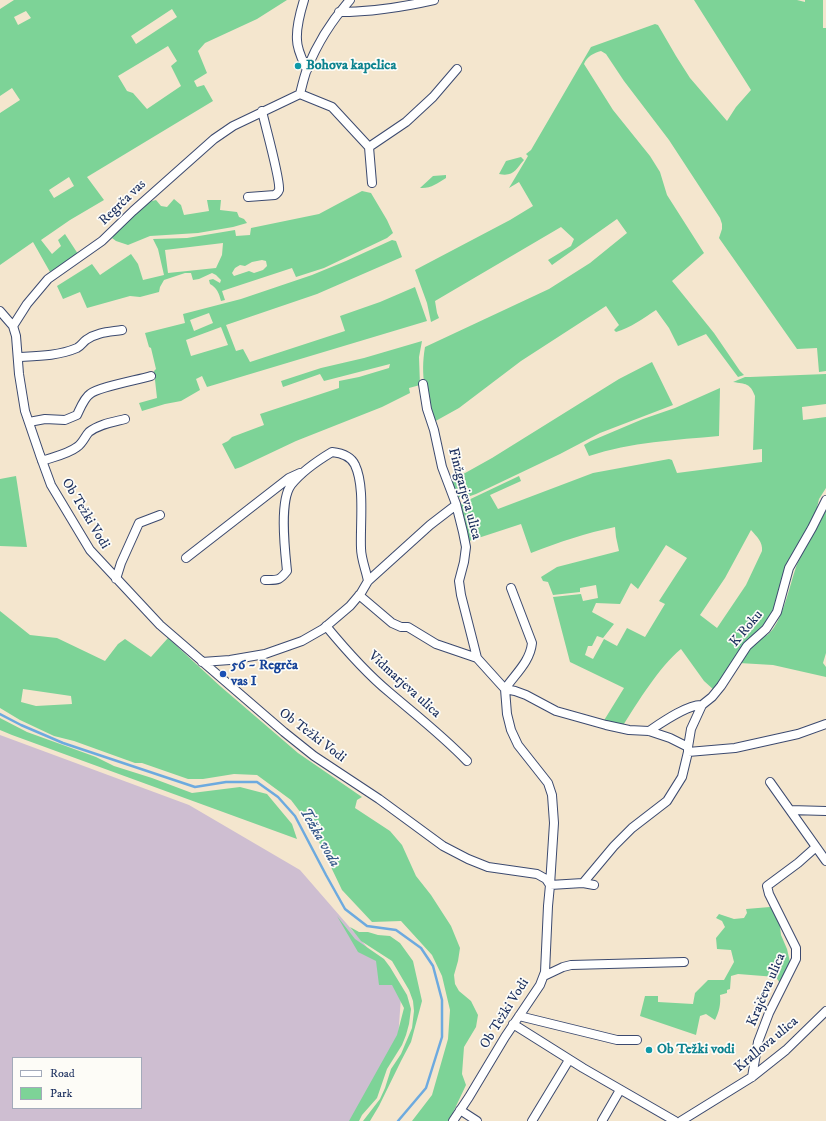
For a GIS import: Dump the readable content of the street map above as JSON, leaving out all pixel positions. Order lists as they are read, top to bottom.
{
  "streets": {
    "street": [
      "Regrča vas",
      "Finžgarjeva ulica",
      "Ob Težki Vodi",
      "K Roku",
      "Vidmarjeva ulica",
      "Krajčeva ulica",
      "Krallova ulica"
    ]
  },
  "crossings": [
    ["Regrča vas", "Ob Težki Vodi"],
    ["Krajčeva ulica", "Krallova ulica"]
  ],
  "water": ["Težka voda"],
  "places": ["Bohova kapelica", "56 ~ Regrča vas I", "Ob Težki vodi"],
  "legend": ["Road", "Park"]
}
